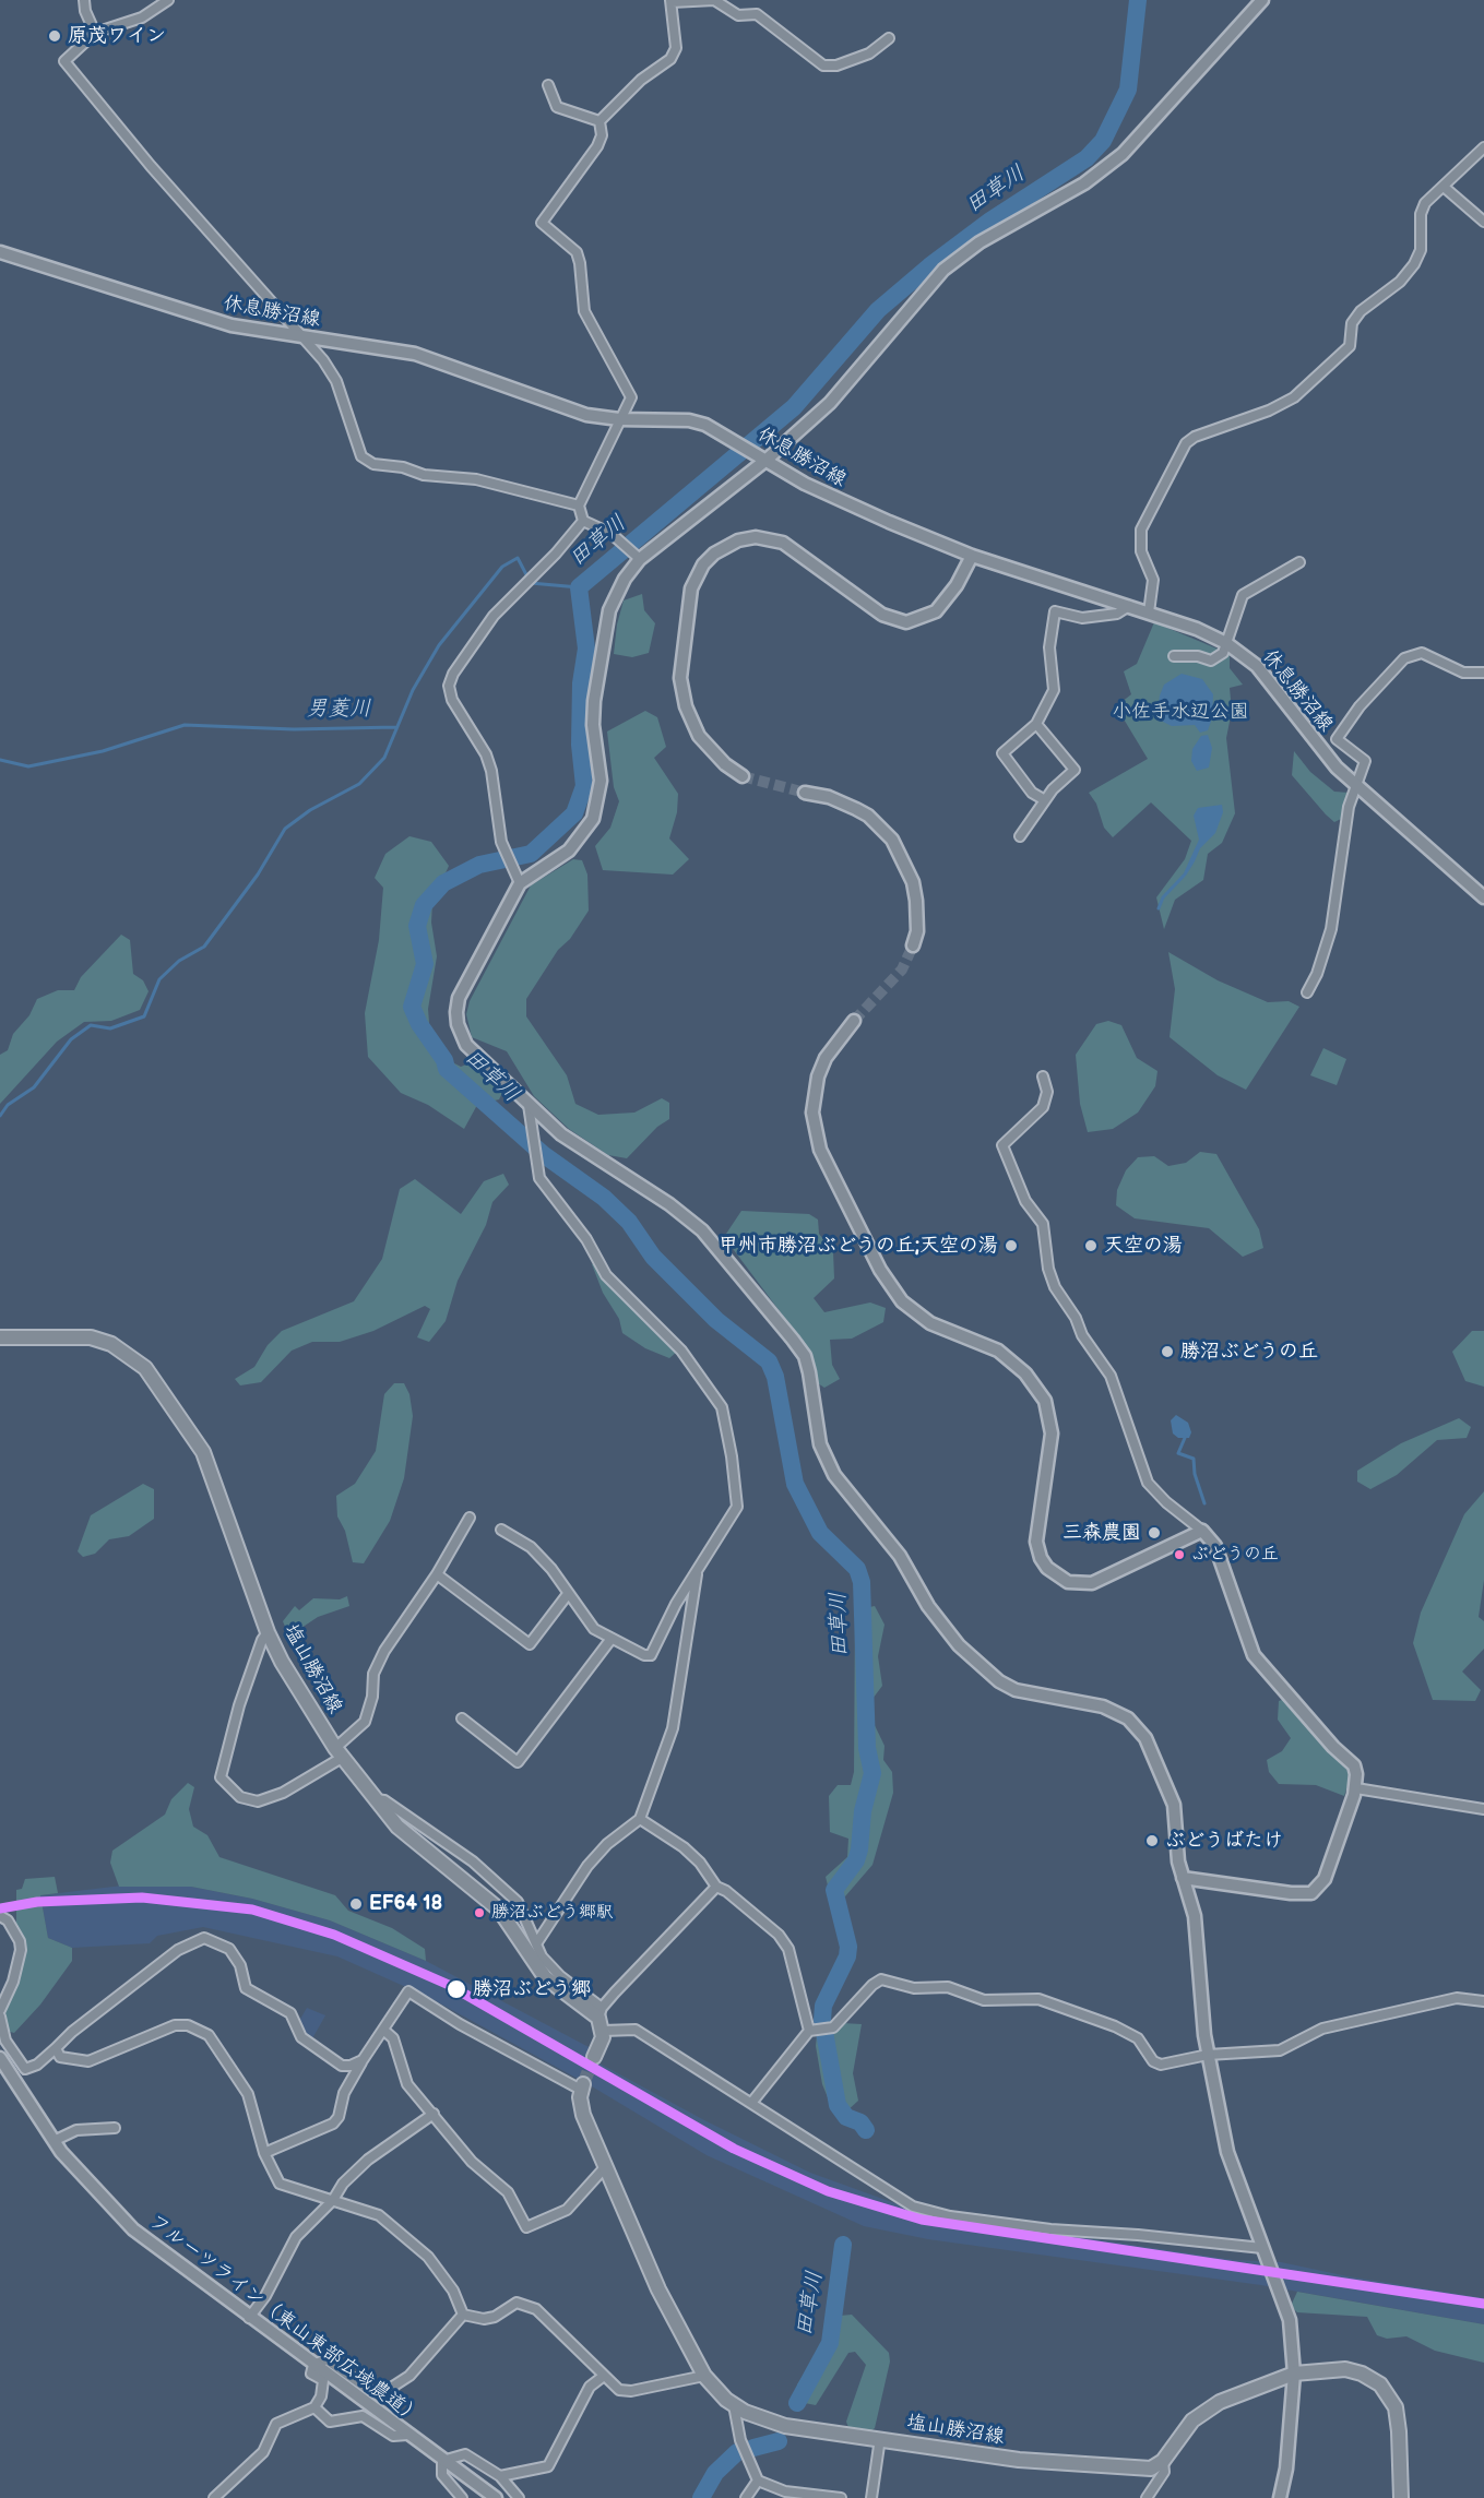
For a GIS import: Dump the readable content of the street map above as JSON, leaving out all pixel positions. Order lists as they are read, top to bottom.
{
  "streets": {
    "main road": ["塩山勝沼線"],
    "street": ["休息勝沼線", "フルーツライン（東山東部広域農道）"]
  },
  "water": ["田草川", "男菱川"],
  "parks": ["小佐手水辺公園"],
  "places": [
    "原茂ワイン",
    "甲州市勝沼ぶどうの丘;天空の湯",
    "天空の湯",
    "勝沼ぶどうの丘",
    "三森農園",
    "ぶどうの丘",
    "ぶどうばたけ",
    "EF64 18",
    "勝沼ぶどう郷駅",
    "勝沼ぶどう郷"
  ]
}
